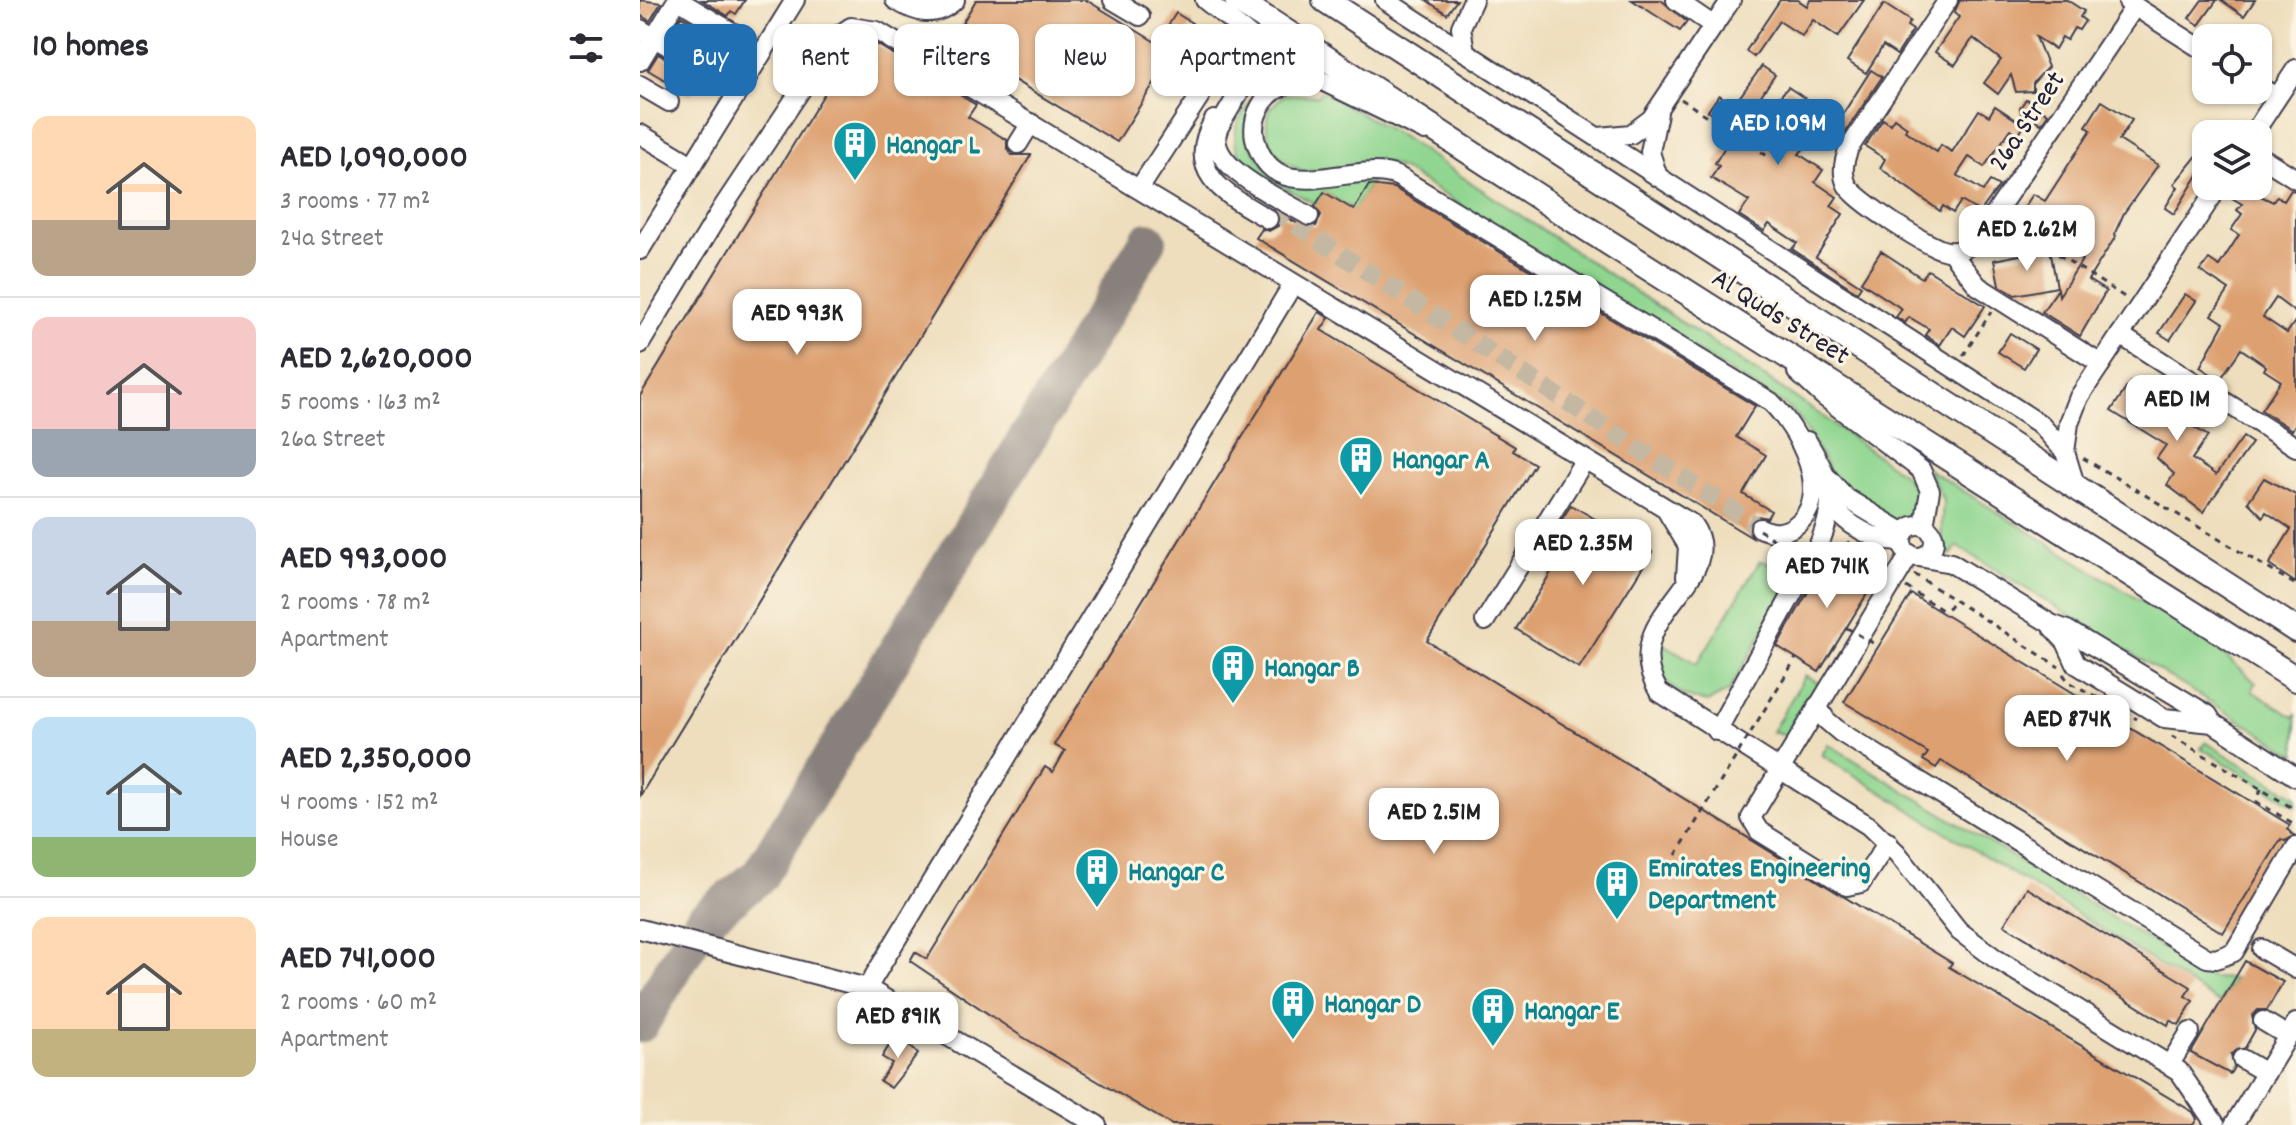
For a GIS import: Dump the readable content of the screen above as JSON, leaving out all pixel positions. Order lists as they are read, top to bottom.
{
  "streets": {
    "main road": ["Al Quds Street"],
    "street": ["26a Street"]
  },
  "places": {
    "building": [
      "Hangar L",
      "Hangar A",
      "Hangar B",
      "Hangar C",
      "Emirates Engineering Department",
      "Hangar D",
      "Hangar E"
    ]
  },
  "page": {
    "heading": "10 homes",
    "chip": [
      "Buy",
      "Rent",
      "Filters",
      "New",
      "Apartment"
    ],
    "list": [
      {
        "name": "AED 1,090,000",
        "note": "3 rooms · 77 m² · 24a Street"
      },
      {
        "name": "AED 2,620,000",
        "note": "5 rooms · 163 m² · 26a Street"
      },
      {
        "name": "AED 993,000",
        "note": "2 rooms · 78 m² · Apartment"
      },
      {
        "name": "AED 2,350,000",
        "note": "4 rooms · 152 m² · House"
      },
      {
        "name": "AED 741,000",
        "note": "2 rooms · 60 m² · Apartment"
      }
    ],
    "price": [
      "AED 1.09M",
      "AED 2.62M",
      "AED 1.25M",
      "AED 993K",
      "AED 1M",
      "AED 2.35M",
      "AED 741K",
      "AED 874K",
      "AED 2.51M",
      "AED 891K"
    ]
  }
}
